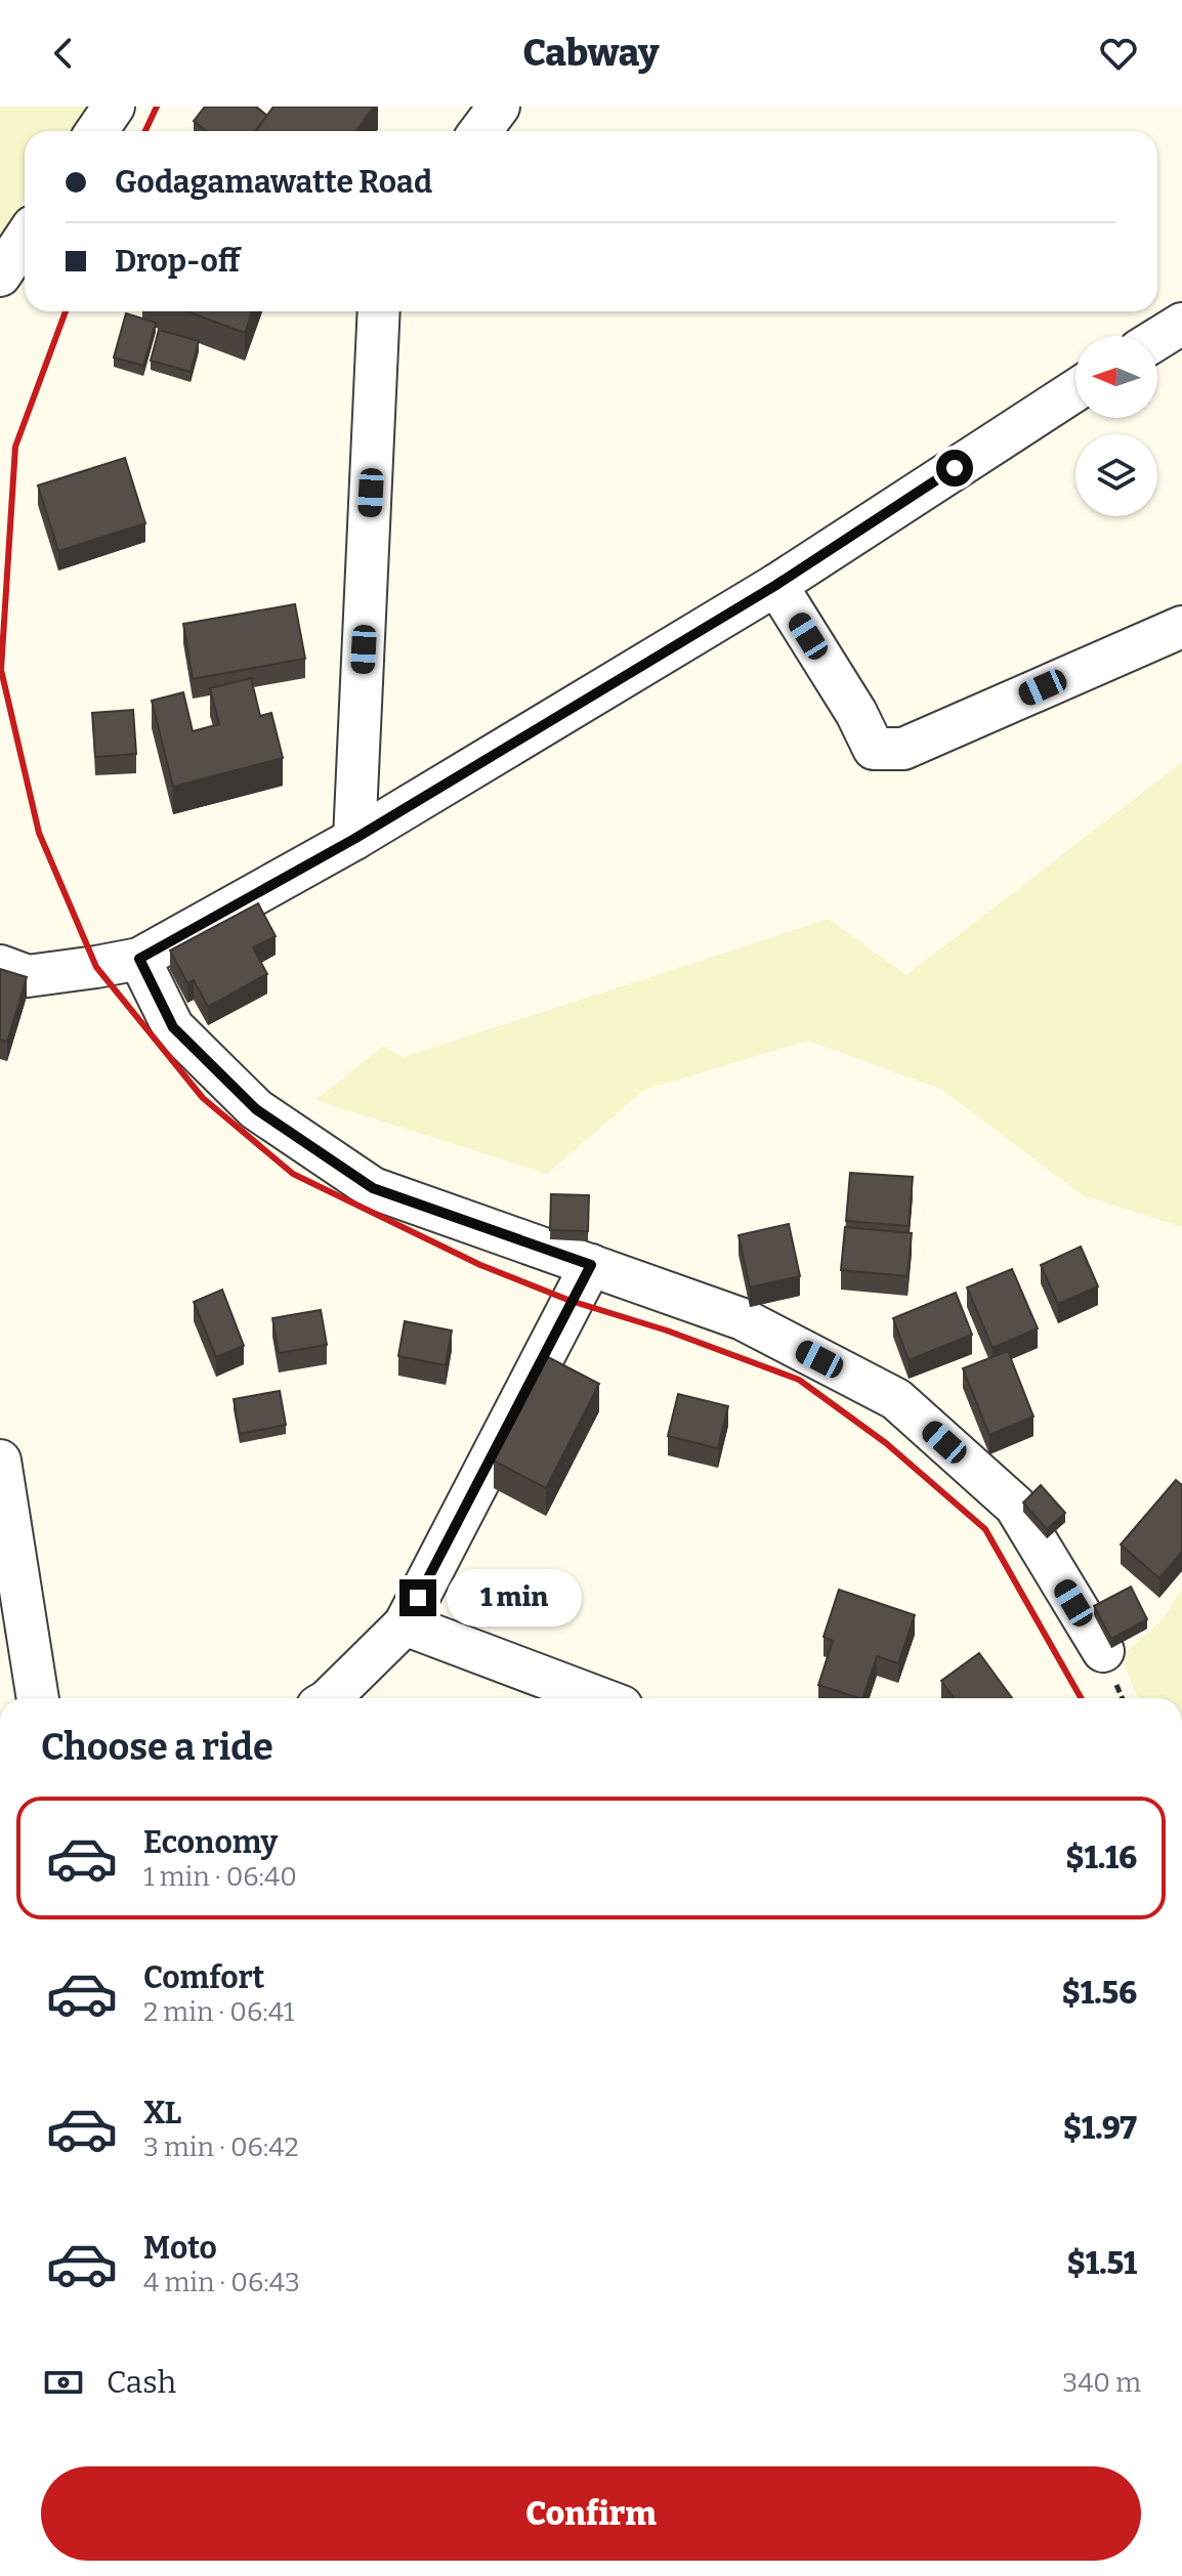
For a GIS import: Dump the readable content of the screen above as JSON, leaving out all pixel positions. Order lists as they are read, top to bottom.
{
  "north": "left",
  "page": {
    "header": "Cabway",
    "banner": ["Godagamawatte Road", "Drop-off"],
    "bubble": "1 min",
    "heading": "Choose a ride",
    "list": [
      {
        "name": "Economy",
        "note": "1 min · 06:40",
        "value": "$1.16"
      },
      {
        "name": "Comfort",
        "note": "2 min · 06:41",
        "value": "$1.56"
      },
      {
        "name": "XL",
        "note": "3 min · 06:42",
        "value": "$1.97"
      },
      {
        "name": "Moto",
        "note": "4 min · 06:43",
        "value": "$1.51"
      }
    ],
    "pay": ["Cash", "340 m"],
    "buttons": "Confirm"
  }
}
